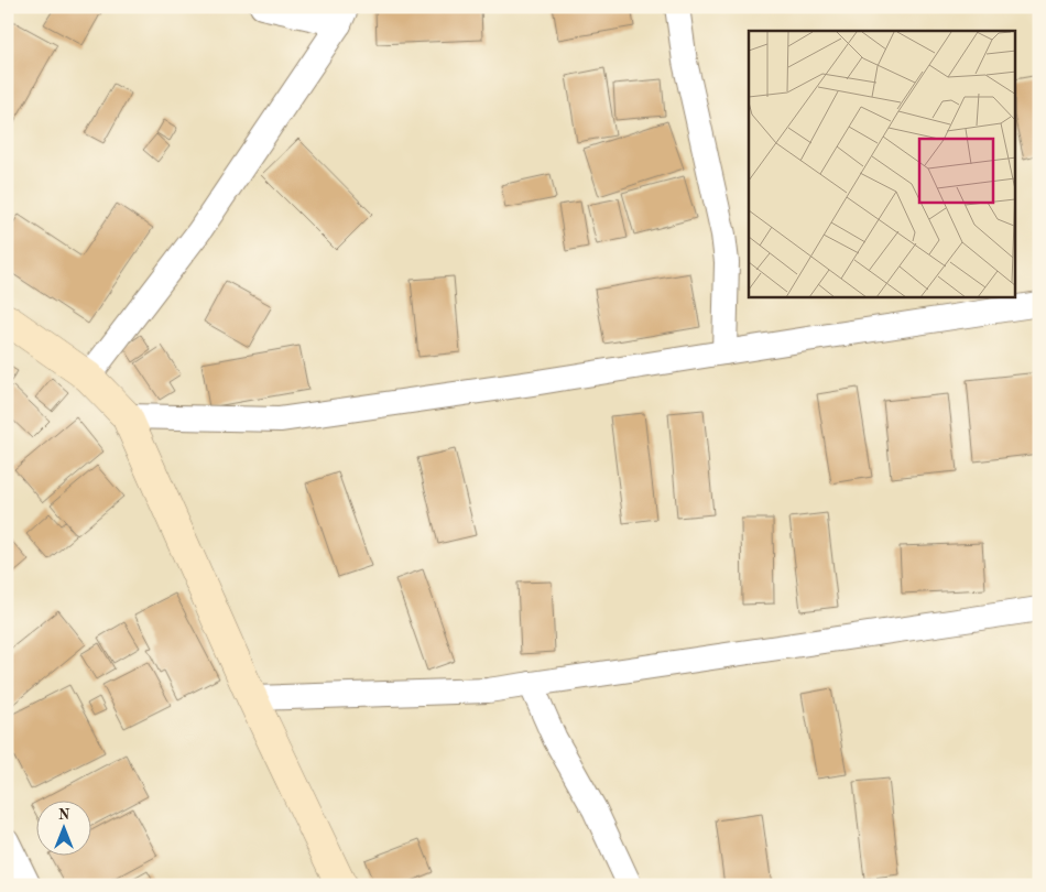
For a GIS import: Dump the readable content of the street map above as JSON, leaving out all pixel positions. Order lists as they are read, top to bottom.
{
  "north": "top"
}
